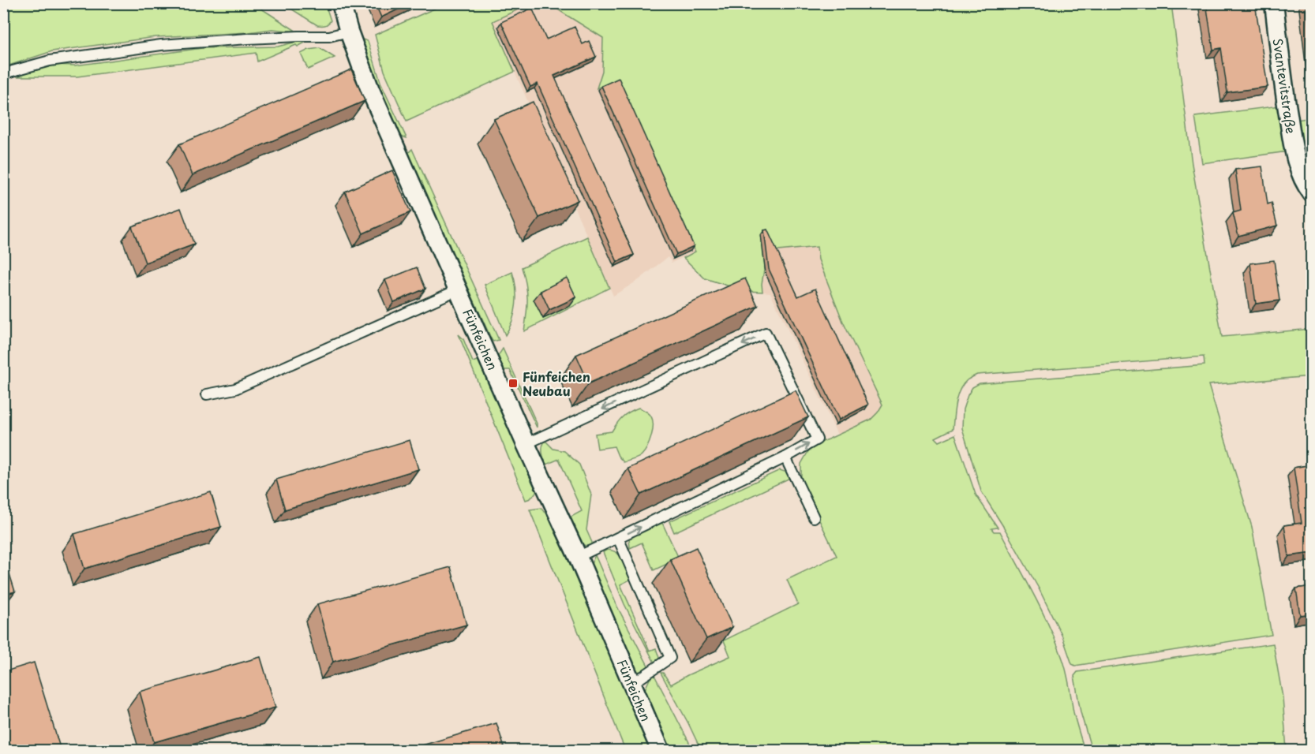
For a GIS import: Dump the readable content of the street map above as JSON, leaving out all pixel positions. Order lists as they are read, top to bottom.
{
  "streets": {
    "street": ["Svantevitstraße", "Fünfeichen"]
  },
  "places": {
    "transit": ["Fünfeichen Neubau"]
  }
}
